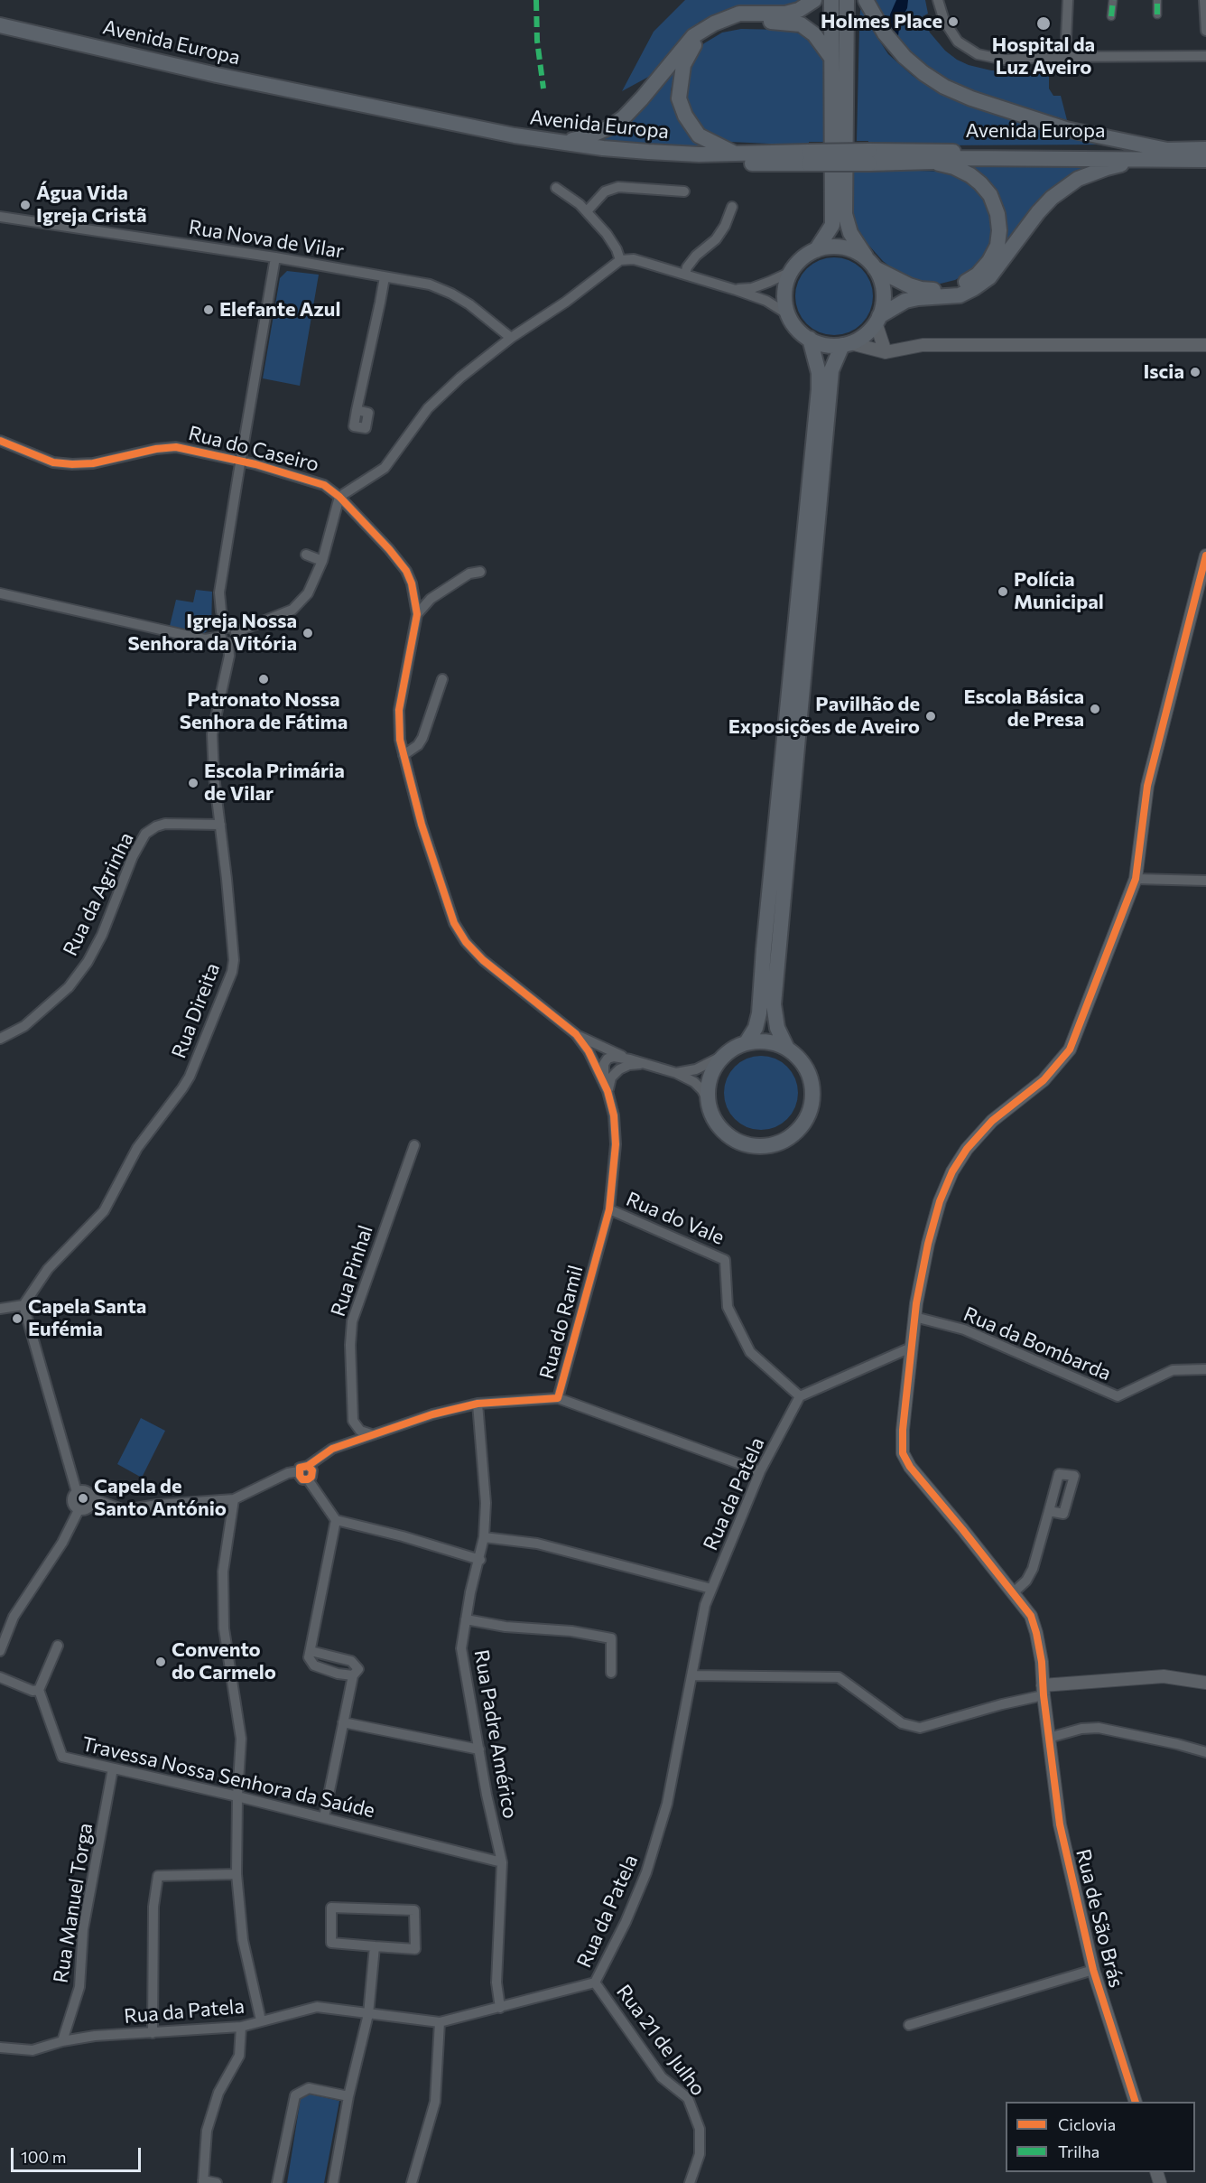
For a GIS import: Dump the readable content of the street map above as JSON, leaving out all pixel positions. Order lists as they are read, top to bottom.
{
  "streets": {
    "main road": ["Avenida Europa"],
    "street": [
      "Rua Nova de Vilar",
      "Rua do Caseiro",
      "Rua da Agrinha",
      "Rua Direita",
      "Rua do Vale",
      "Rua Pinhal",
      "Rua do Ramil",
      "Rua da Bombarda",
      "Rua da Patela",
      "Rua Padre Américo",
      "Travessa Nossa Senhora da Saúde",
      "Rua Manuel Torga",
      "Rua de São Brás",
      "Rua 21 de Julho"
    ]
  },
  "crossings": [
    ["Rua da Agrinha", "Rua Direita"],
    ["Rua do Vale", "Rua do Ramil"],
    ["Rua do Vale", "Rua da Patela"],
    ["Rua Pinhal", "Rua do Ramil"],
    ["Rua do Ramil", "Rua Padre Américo"],
    ["Rua da Bombarda", "Rua de São Brás"],
    ["Rua da Patela", "Rua Padre Américo"],
    ["Rua da Patela", "Rua Manuel Torga"],
    ["Rua da Patela", "Rua 21 de Julho"],
    ["Rua Padre Américo", "Travessa Nossa Senhora da Saúde"],
    ["Travessa Nossa Senhora da Saúde", "Rua Manuel Torga"]
  ],
  "places": [
    "Holmes Place",
    "Hospital da Luz Aveiro",
    "Água Vida Igreja Cristã",
    "Elefante Azul",
    "Iscia",
    "Polícia Municipal",
    "Igreja Nossa Senhora da Vitória",
    "Patronato Nossa Senhora de Fátima",
    "Escola Básica de Presa",
    "Pavilhão de Exposições de Aveiro",
    "Escola Primária de Vilar",
    "Capela Santa Eufémia",
    "Capela de Santo António",
    "Convento do Carmelo"
  ],
  "legend": ["Ciclovia", "Trilha"],
  "scale_bar": "100 m"
}
